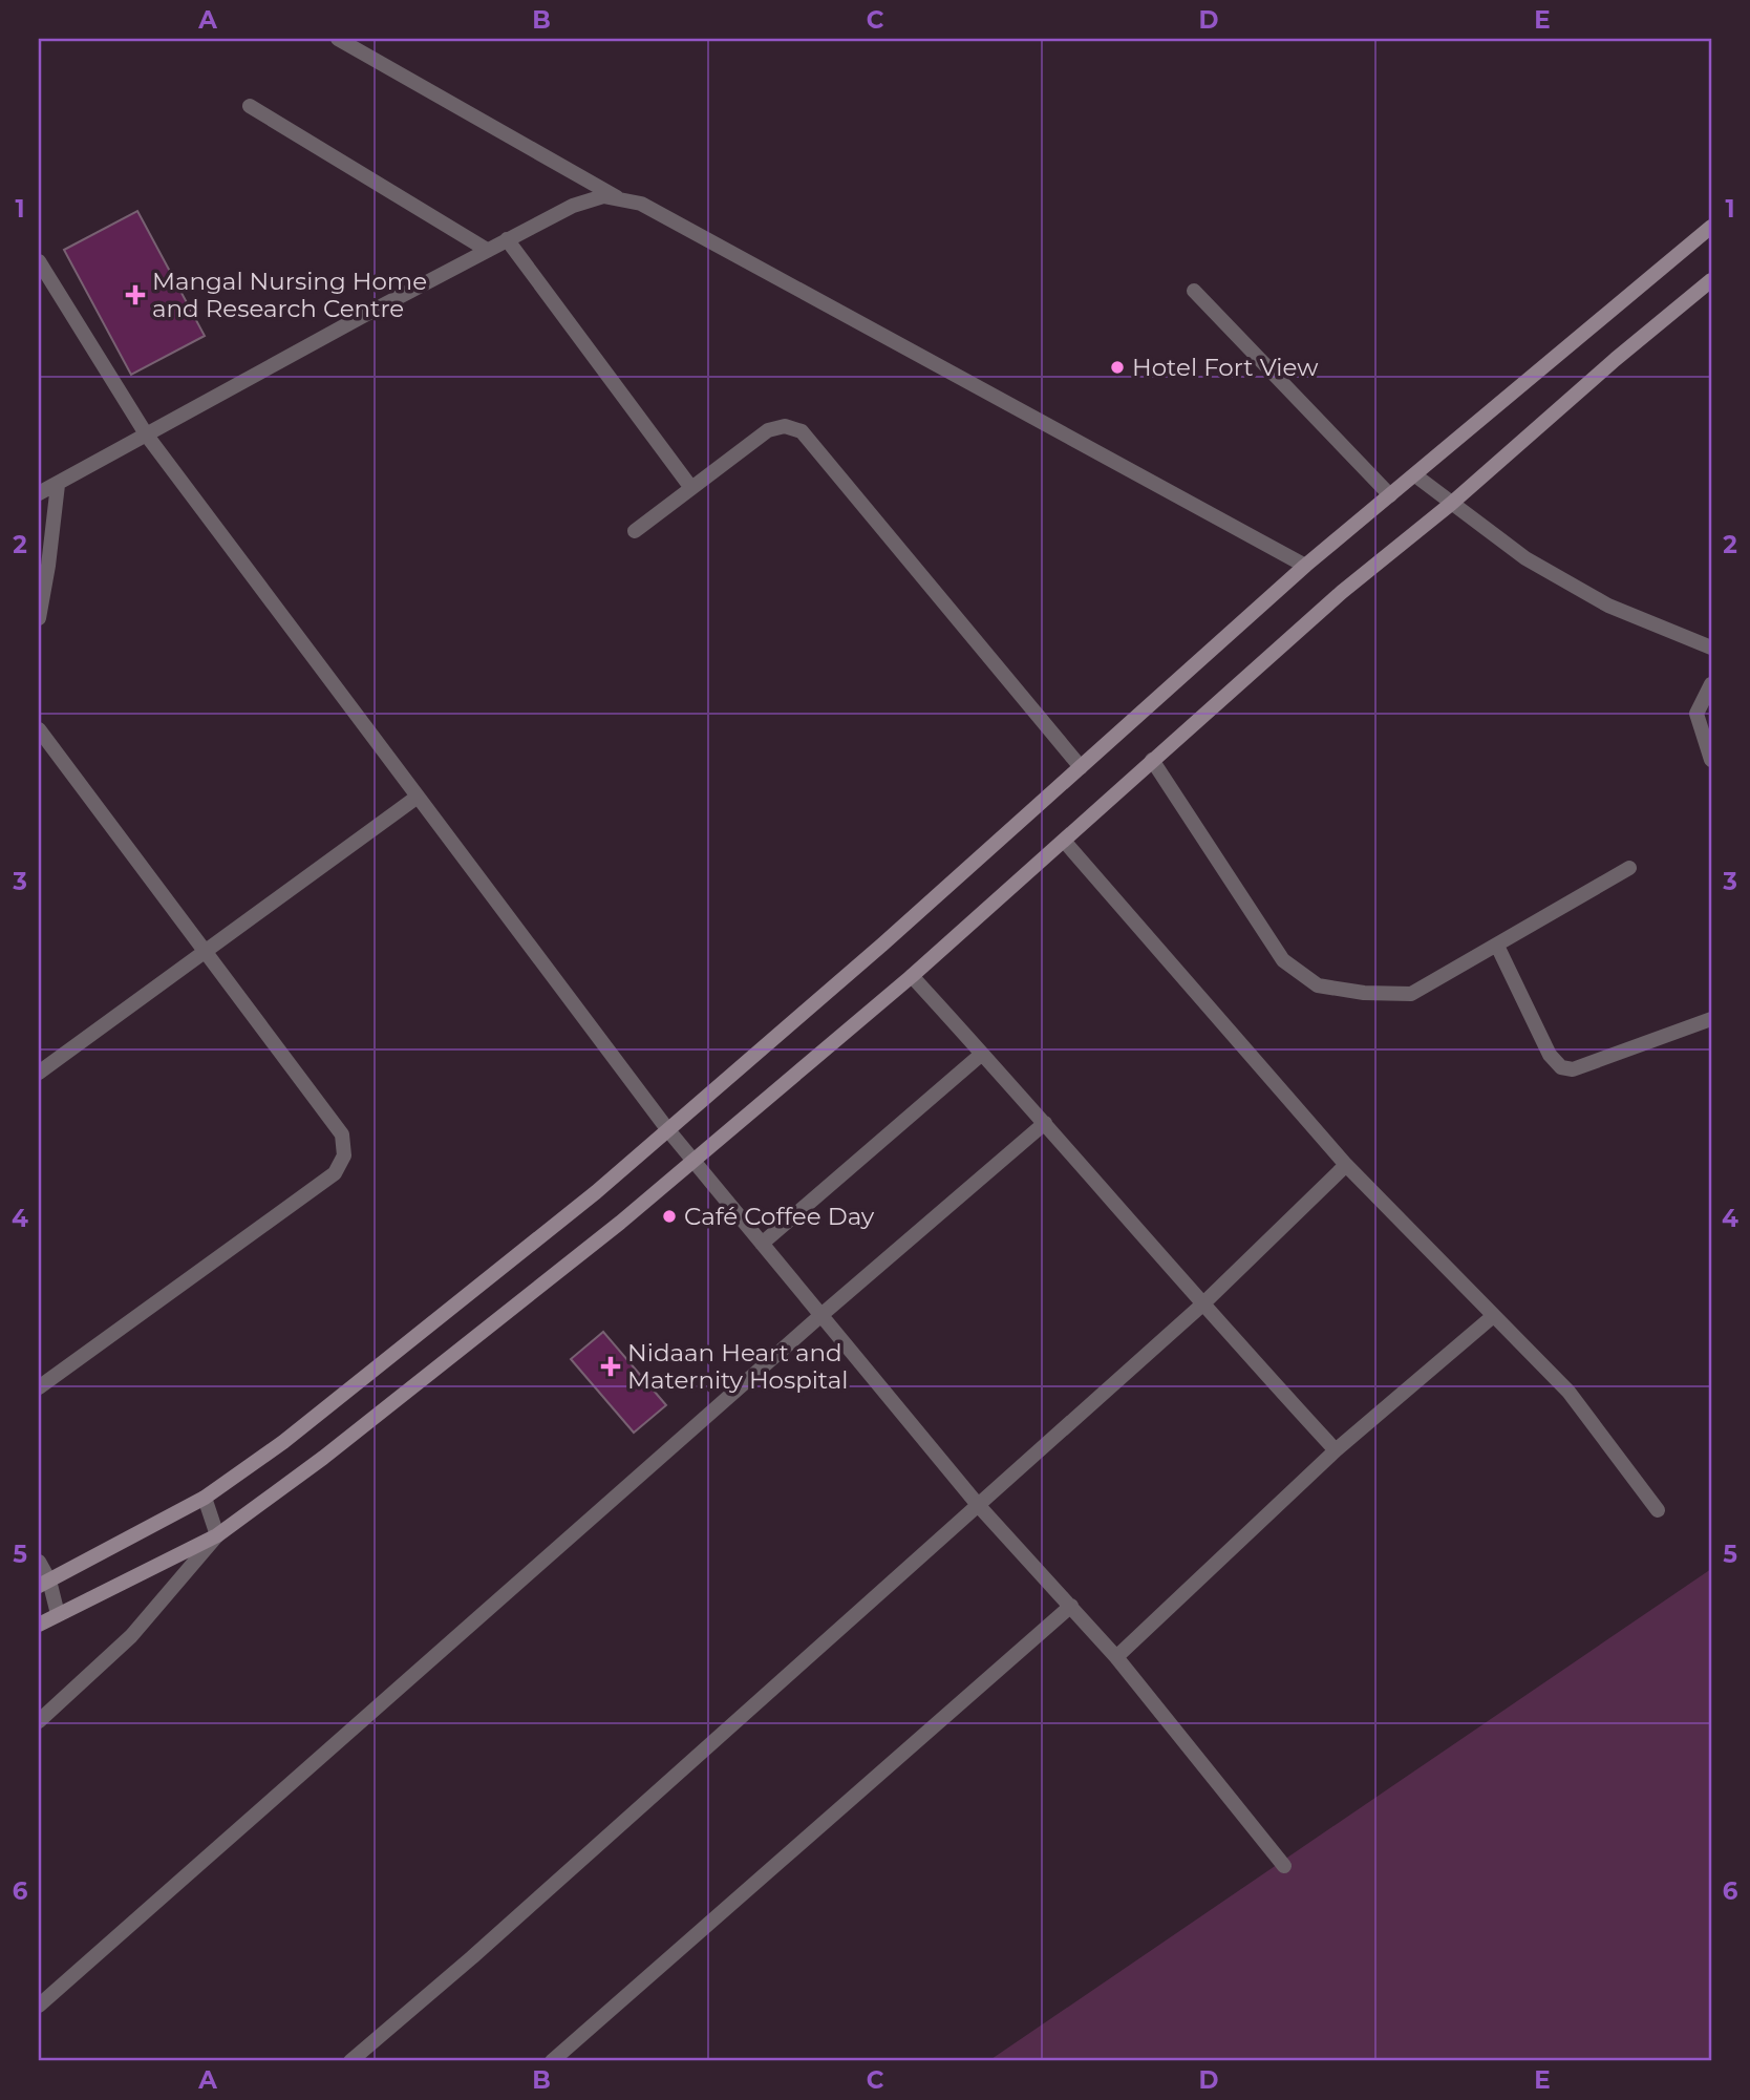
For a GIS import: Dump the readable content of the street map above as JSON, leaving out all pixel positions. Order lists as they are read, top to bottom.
{
  "places": {
    "health": ["Mangal Nursing Home and Research Centre", "Nidaan Heart and Maternity Hospital"],
    "other": ["Hotel Fort View", "Café Coffee Day"]
  },
  "grid": {
    "columns": [
      "A",
      "B",
      "C",
      "D",
      "E"
    ],
    "rows": [
      "1",
      "2",
      "3",
      "4",
      "5",
      "6"
    ]
  }
}
